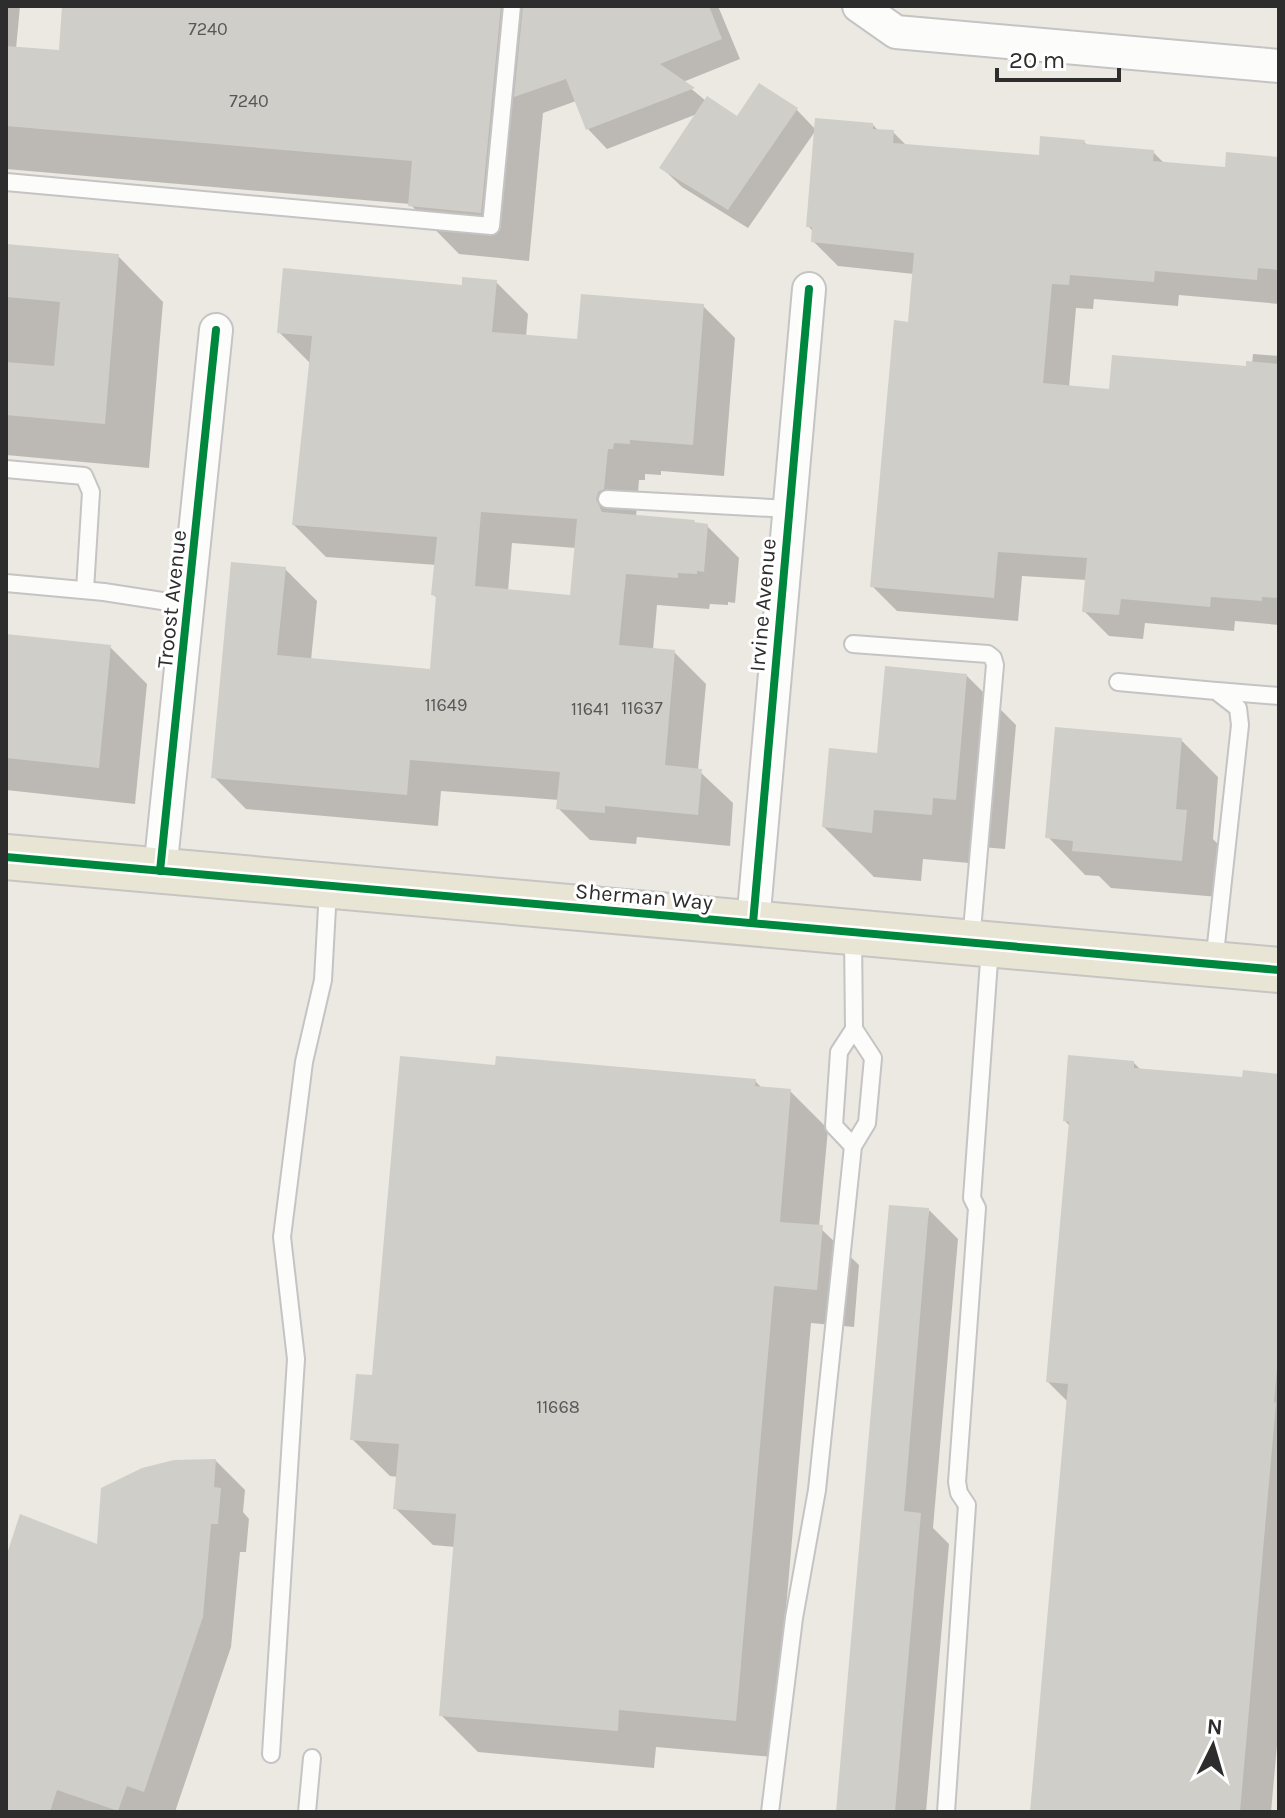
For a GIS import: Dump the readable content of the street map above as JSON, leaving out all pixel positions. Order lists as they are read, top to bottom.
{
  "streets": {
    "main road": ["Sherman Way"],
    "street": ["Troost Avenue", "Irvine Avenue"]
  },
  "crossings": [
    ["Troost Avenue", "Sherman Way"],
    ["Irvine Avenue", "Sherman Way"]
  ],
  "house_numbers": [
    "7240",
    "7240",
    "11649",
    "11637",
    "11641",
    "11668"
  ],
  "scale_bar": "20 m",
  "north": "top"
}
